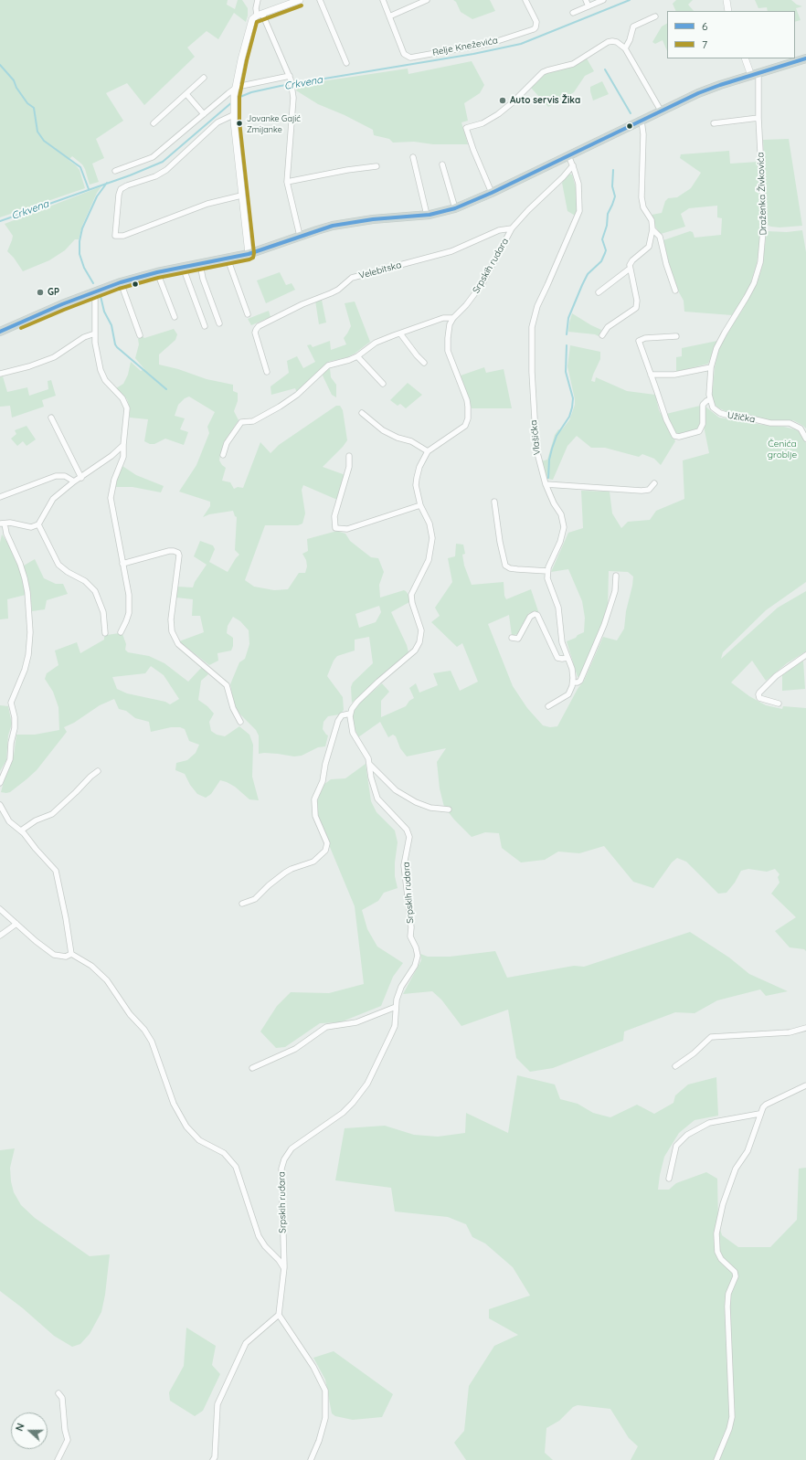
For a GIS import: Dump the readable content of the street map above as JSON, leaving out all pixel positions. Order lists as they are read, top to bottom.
{
  "streets": {
    "street": [
      "Relje Kneževića",
      "Draženka Živkovića",
      "Srpskih rudara",
      "Velebitska",
      "Užička",
      "Vlašićka"
    ]
  },
  "crossings": [
    ["Srpskih rudara", "Velebitska"],
    ["Srpskih rudara", "Vlašićka"]
  ],
  "water": ["Crkvena"],
  "parks": ["Čenića groblje"],
  "places": ["Auto servis Žika", "Jovanke Gajić Zmijanke", "GP"],
  "lines": ["transit line 7", "transit line 6"],
  "legend": ["6", "7"],
  "north": "left"
}
